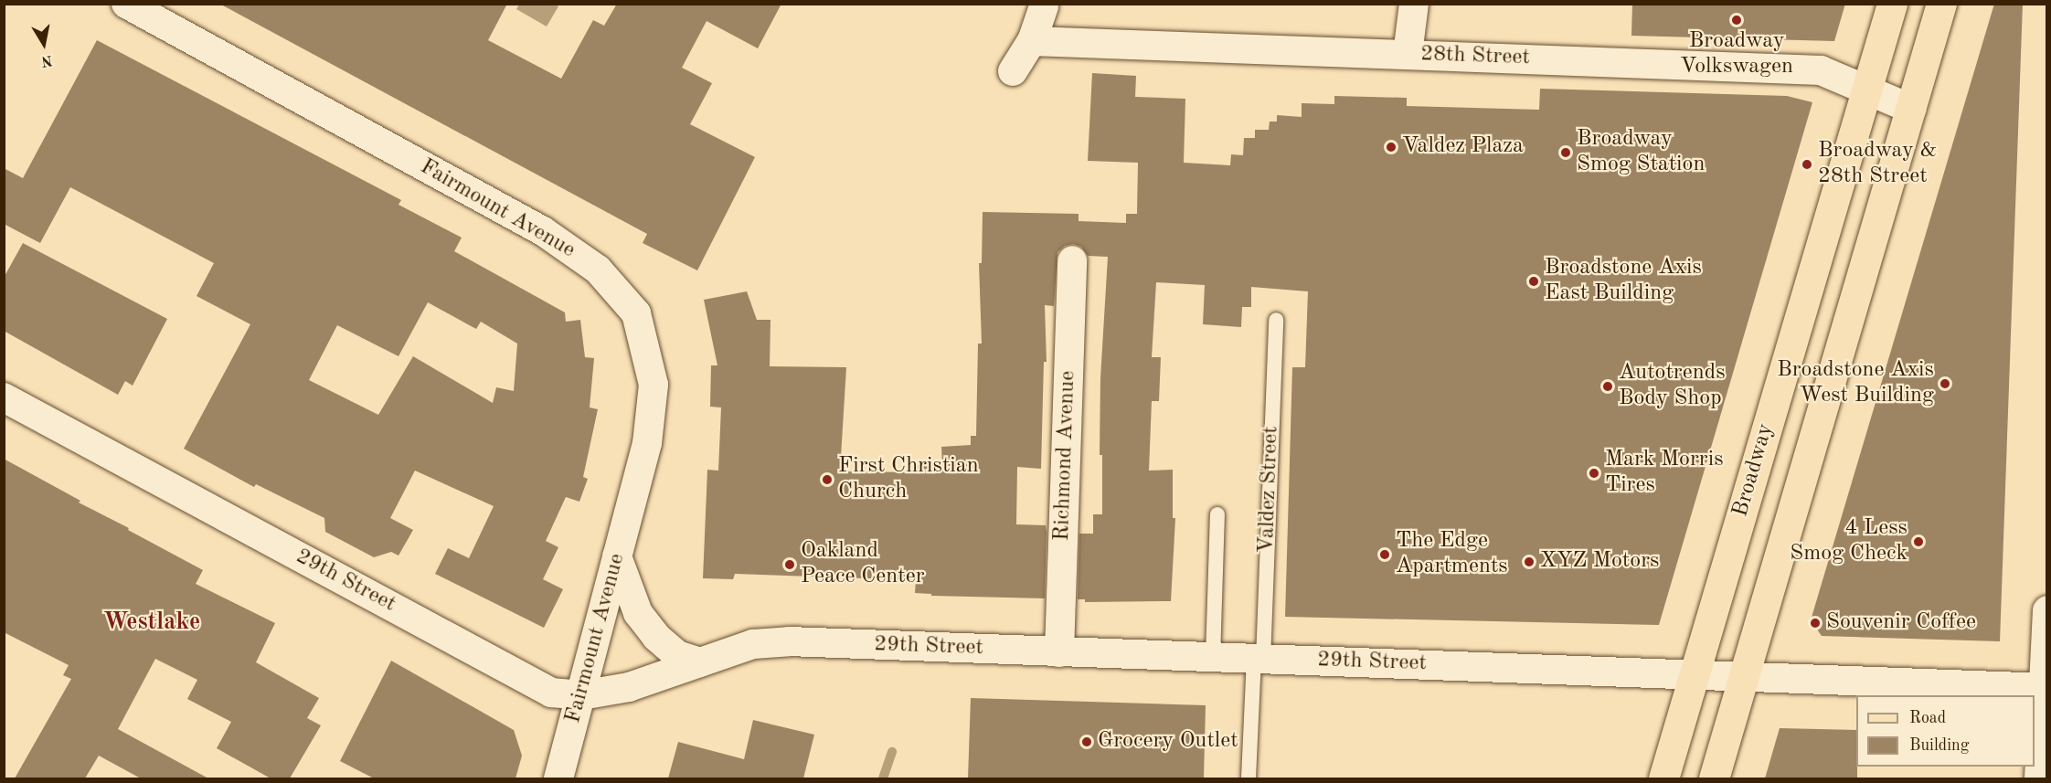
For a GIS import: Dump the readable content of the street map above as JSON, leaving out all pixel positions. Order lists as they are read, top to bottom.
{
  "streets": {
    "main road": ["Broadway"],
    "street": [
      "28th Street",
      "Fairmount Avenue",
      "Richmond Avenue",
      "29th Street"
    ],
    "lane": ["Valdez Street"]
  },
  "crossings": [
    ["28th Street", "Broadway"],
    ["Fairmount Avenue", "29th Street"],
    ["Richmond Avenue", "29th Street"],
    ["Broadway", "29th Street"],
    ["Valdez Street", "29th Street"]
  ],
  "districts": ["Westlake"],
  "places": [
    "Broadway Volkswagen",
    "Valdez Plaza",
    "Broadway Smog Station",
    "Broadway & 28th Street",
    "Broadstone Axis East Building",
    "Broadstone Axis West Building",
    "Autotrends Body Shop",
    "Mark Morris Tires",
    "First Christian Church",
    "4 Less Smog Check",
    "The Edge Apartments",
    "XYZ Motors",
    "Oakland Peace Center",
    "Souvenir Coffee",
    "Grocery Outlet"
  ],
  "legend": ["Road", "Building"],
  "north": "bottom"
}
